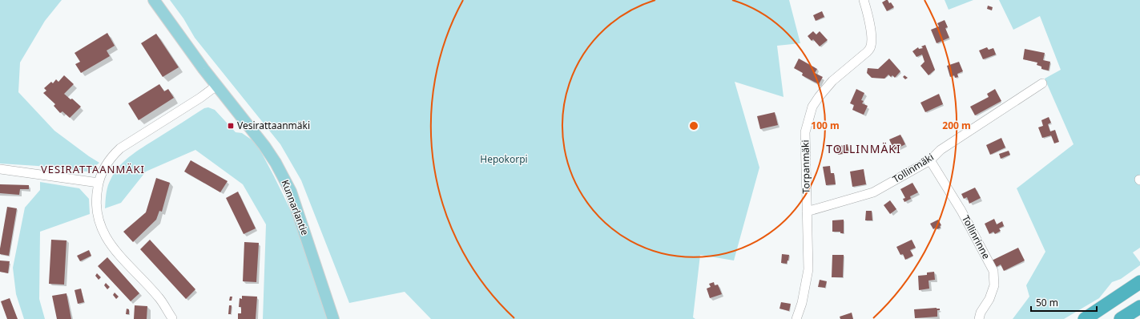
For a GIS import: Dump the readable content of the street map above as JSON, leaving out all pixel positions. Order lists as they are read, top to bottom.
{
  "streets": {
    "main road": ["Kunnarlantie"],
    "street": ["Torpanmäki", "Tollinmäki", "Tollinrinne"]
  },
  "crossings": [
    ["Torpanmäki", "Tollinmäki"],
    ["Tollinmäki", "Tollinrinne"]
  ],
  "districts": ["TOLLINMÄKI", "VESIRATTAANMÄKI"],
  "parks": ["Hepokorpi"],
  "places": {
    "transit": ["Vesirattaanmäki"]
  },
  "scale_bar": "50 m",
  "rings": ["100 m", "200 m"]
}
